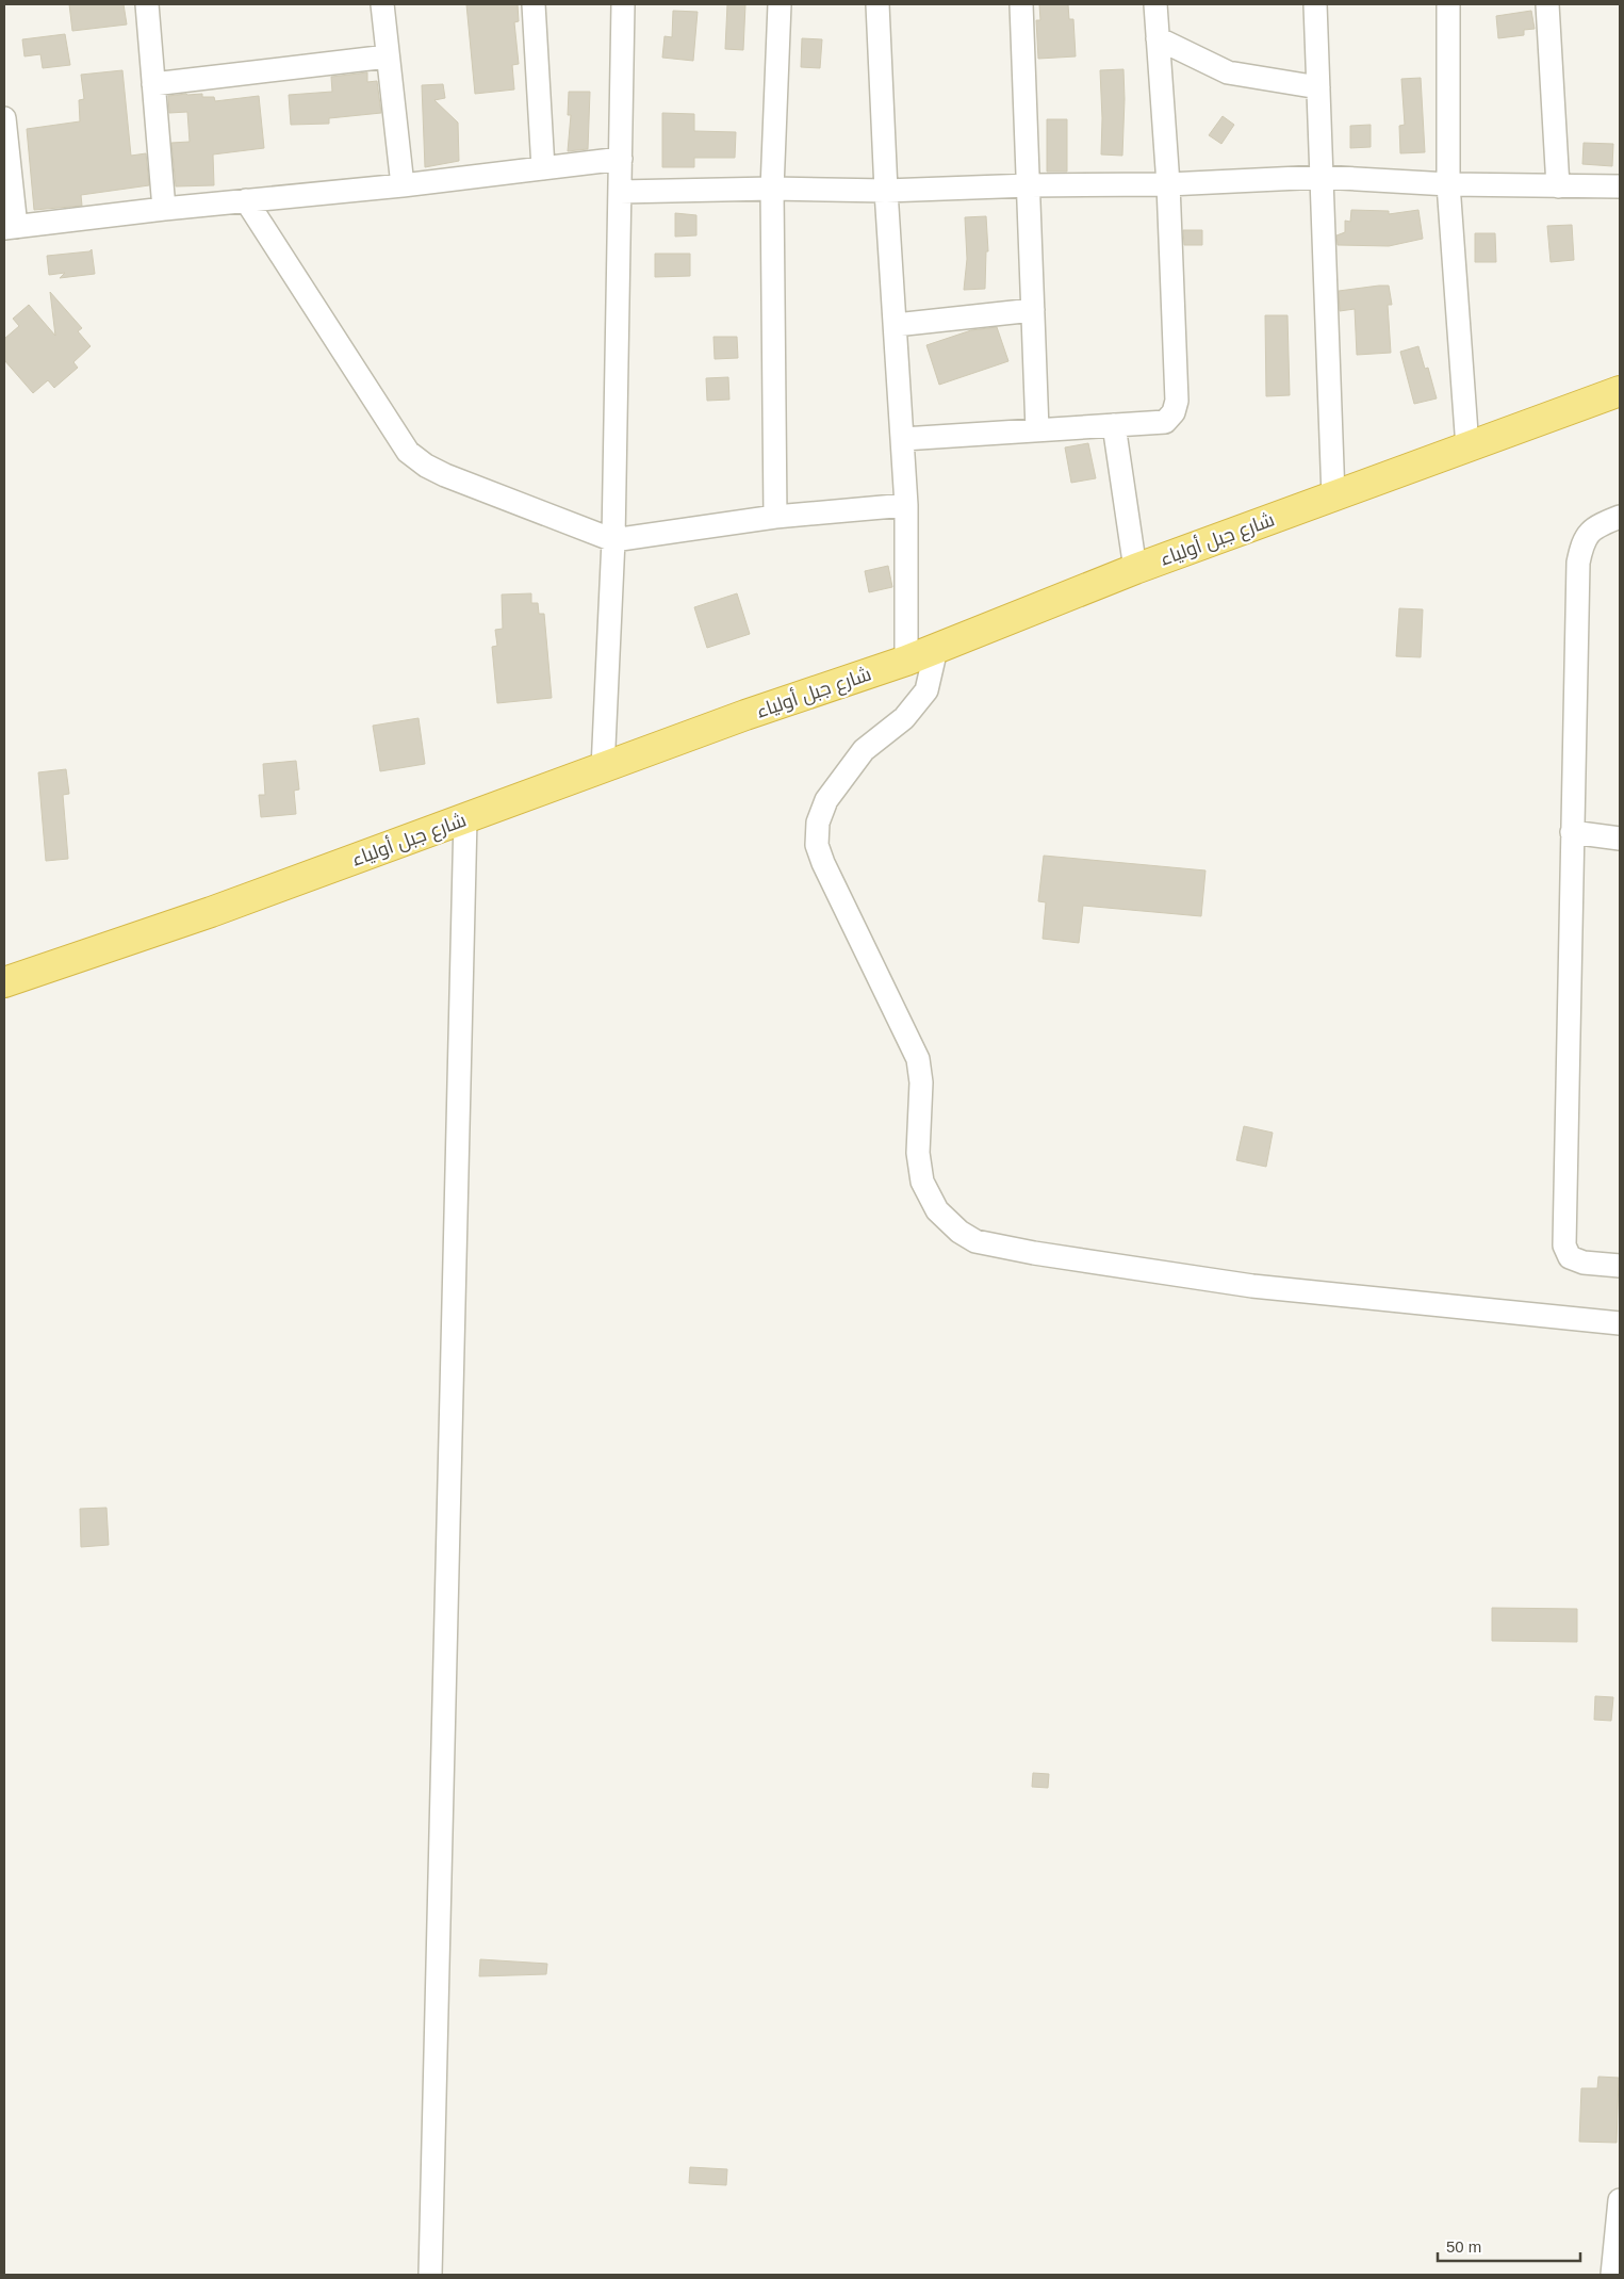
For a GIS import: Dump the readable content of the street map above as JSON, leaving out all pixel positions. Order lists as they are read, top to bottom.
{
  "streets": {
    "highway": ["شارع جبل أولياء"]
  },
  "scale_bar": "50 m"
}
